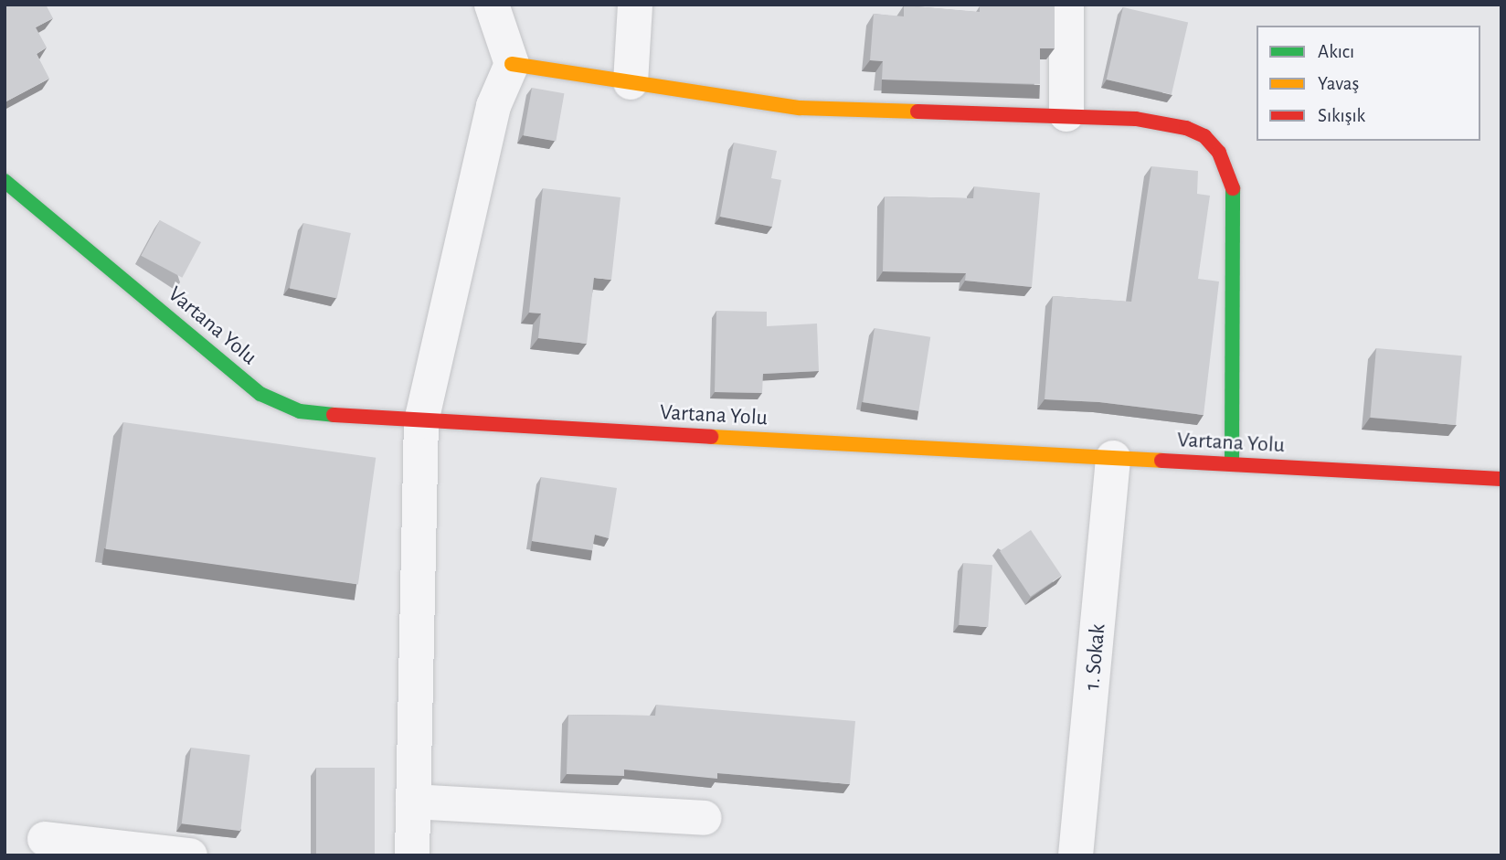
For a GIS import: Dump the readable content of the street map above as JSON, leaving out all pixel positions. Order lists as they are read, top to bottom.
{
  "streets": {
    "street": ["Vartana Yolu", "1. Sokak"]
  },
  "crossings": [
    ["Vartana Yolu", "1. Sokak"]
  ],
  "legend": ["Akıcı", "Yavaş", "Sıkışık"]
}
